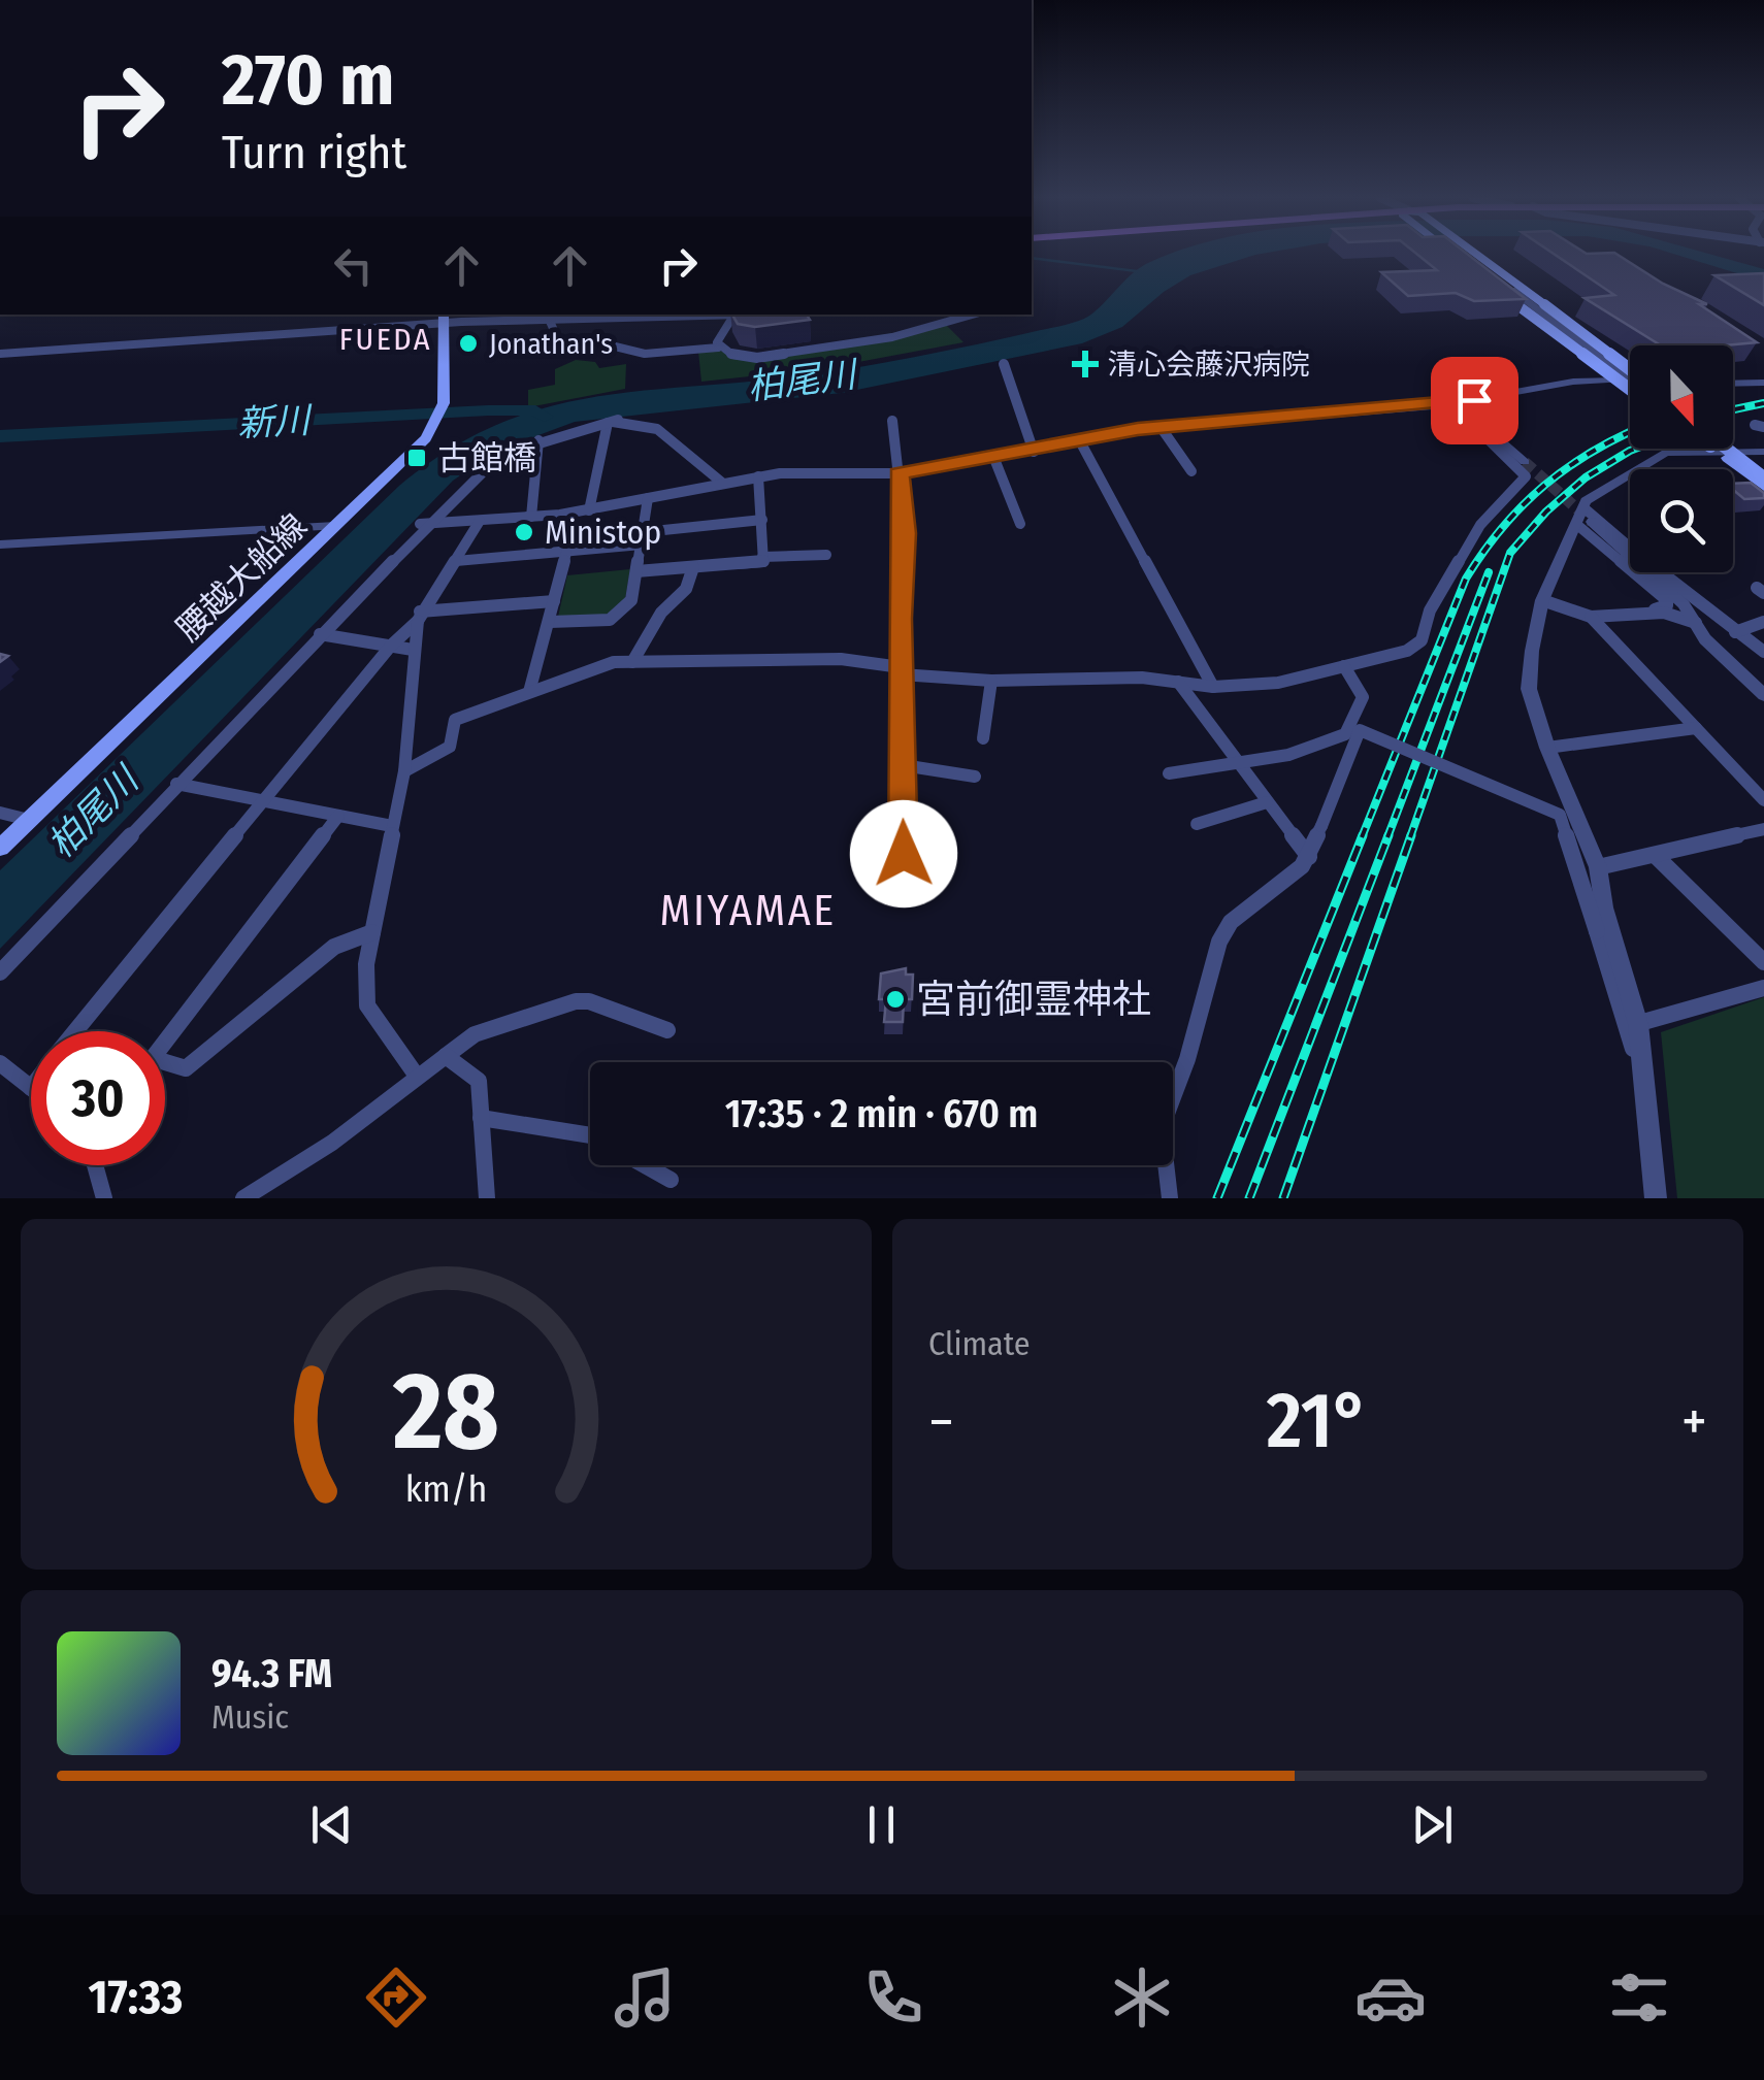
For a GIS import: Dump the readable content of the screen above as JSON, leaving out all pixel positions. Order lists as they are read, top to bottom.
{
  "streets": {
    "main road": ["腰越大船線"]
  },
  "districts": ["FUEDA", "MIYAMAE"],
  "water": ["柏尾川", "新川"],
  "places": {
    "other": ["Jonathan's", "Ministop", "宮前御霊神社"],
    "health": ["清心会藤沢病院"],
    "transit": ["古館橋"]
  },
  "north": "bottom",
  "page": {
    "turn": ["270 m", "Turn right"],
    "limit": "30",
    "trip": "17:35 · 2 min · 670 m",
    "tile": "Climate",
    "heat": ["−", "21°", "+"],
    "song": ["94.3 FM", "Music"],
    "tabs": "17:33",
    "gauge": ["28", "km/h"]
  }
}
